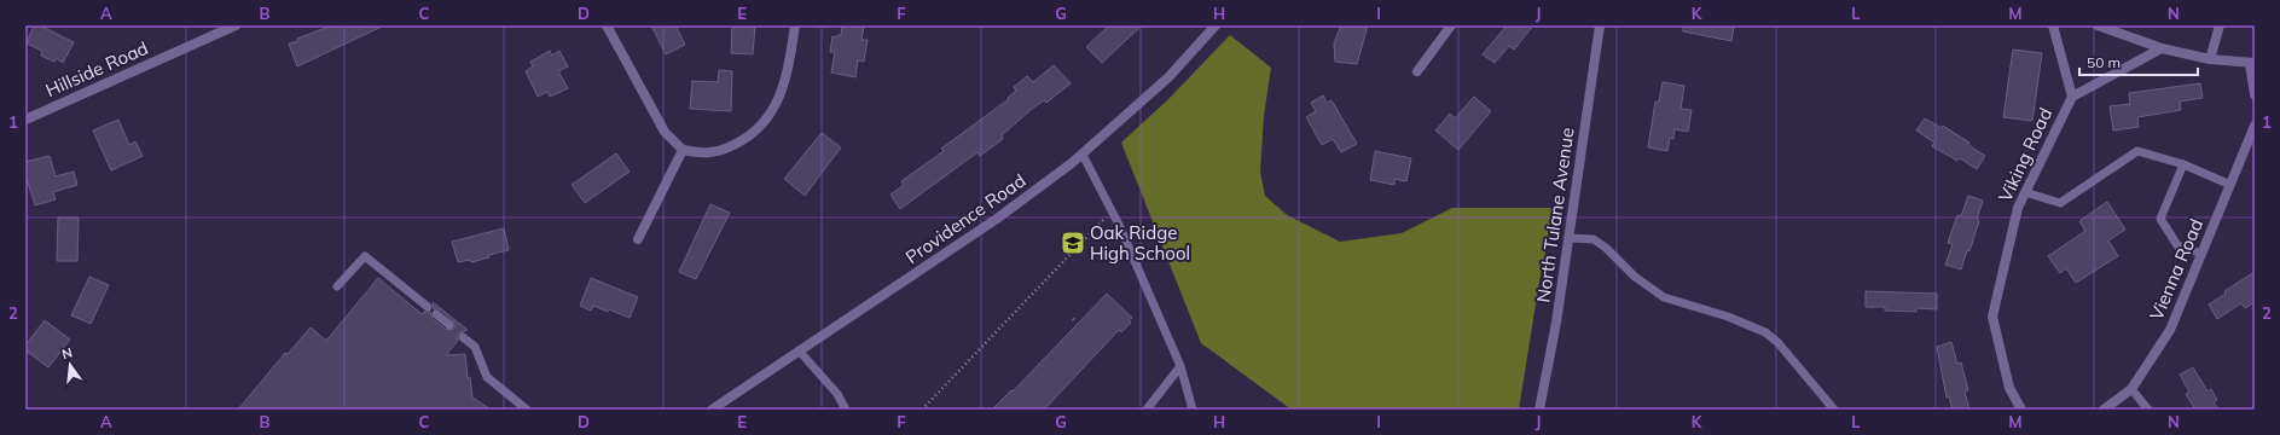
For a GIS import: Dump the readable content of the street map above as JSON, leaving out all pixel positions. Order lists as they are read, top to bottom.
{
  "streets": {
    "street": [
      "Hillside Road",
      "Viking Road",
      "North Tulane Avenue",
      "Providence Road",
      "Vienna Road"
    ]
  },
  "places": {
    "school or university": ["Oak Ridge High School"]
  },
  "scale_bar": "50 m",
  "north": "top",
  "grid": {
    "columns": [
      "A",
      "B",
      "C",
      "D",
      "E",
      "F",
      "G",
      "H",
      "I",
      "J",
      "K",
      "L",
      "M",
      "N"
    ],
    "rows": ["1", "2"]
  }
}
